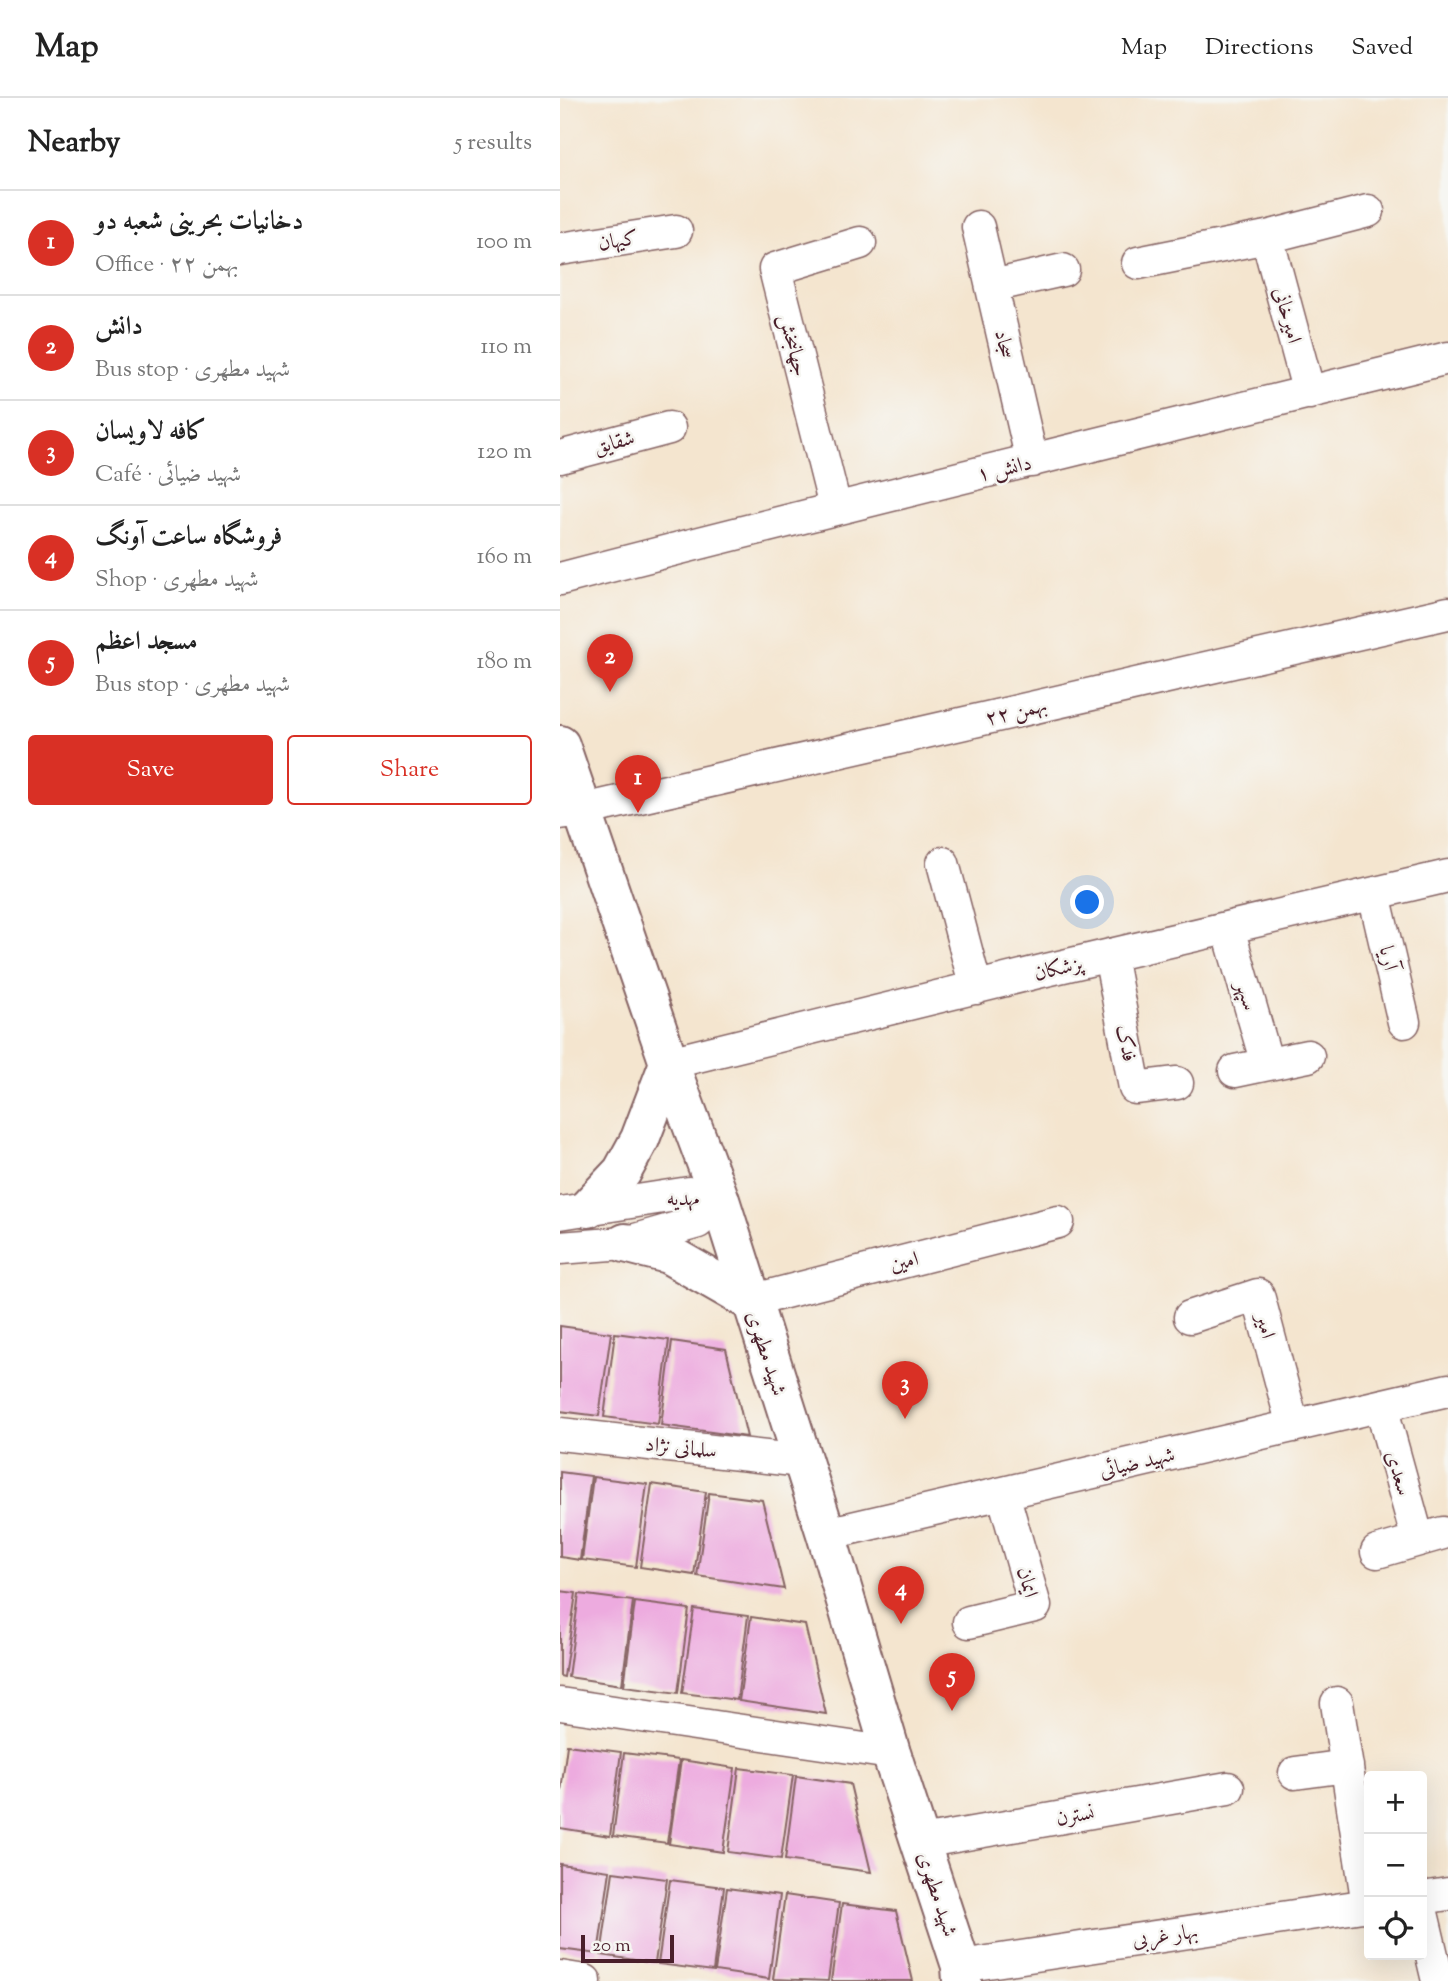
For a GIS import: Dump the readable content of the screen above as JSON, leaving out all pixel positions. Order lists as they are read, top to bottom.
{
  "streets": {
    "main road": ["شهید مطهری"],
    "street": [
      "کیهان",
      "امیرخانی",
      "سجاد",
      "جهانبخش",
      "شقایق",
      "دانش ۱",
      "۲۲ بهمن",
      "آریا",
      "پزشکان",
      "سپهر",
      "فدک",
      "مهدیه",
      "امین",
      "امیر",
      "سلمانی نژاد",
      "شهید ضیائی",
      "سعدی",
      "ایمان",
      "نسترن",
      "بهار غربی"
    ]
  },
  "crossings": [
    ["امیرخانی", "دانش ۱"],
    ["سجاد", "دانش ۱"],
    ["جهانبخش", "دانش ۱"],
    ["۲۲ بهمن", "شهید مطهری"],
    ["آریا", "پزشکان"],
    ["پزشکان", "سپهر"],
    ["پزشکان", "فدک"],
    ["پزشکان", "شهید مطهری"],
    ["مهدیه", "شهید مطهری"],
    ["امین", "شهید مطهری"],
    ["امیر", "شهید ضیائی"],
    ["شهید مطهری", "سلمانی نژاد"],
    ["شهید مطهری", "شهید ضیائی"],
    ["شهید مطهری", "نسترن"],
    ["شهید مطهری", "بهار غربی"],
    ["شهید ضیائی", "سعدی"],
    ["شهید ضیائی", "ایمان"]
  ],
  "scale_bar": "20 m",
  "page": {
    "header": "Map",
    "nav": ["Map", "Directions", "Saved"],
    "heading": ["Nearby", "5 results"],
    "list": [
      {
        "mark": "1",
        "name": "دخانیات بحرینی شعبه دو",
        "note": "Office · ۲۲ بهمن",
        "value": "100 m"
      },
      {
        "mark": "2",
        "name": "دانش",
        "note": "Bus stop · شهید مطهری",
        "value": "110 m"
      },
      {
        "mark": "3",
        "name": "کافه لاویسان",
        "note": "Café · شهید ضیائی",
        "value": "120 m"
      },
      {
        "mark": "4",
        "name": "فروشگاه ساعت آونگ",
        "note": "Shop · شهید مطهری",
        "value": "160 m"
      },
      {
        "mark": "5",
        "name": "مسجد اعظم",
        "note": "Bus stop · شهید مطهری",
        "value": "180 m"
      }
    ],
    "pins": [
      "2",
      "1",
      "3",
      "4",
      "5"
    ],
    "buttons": ["Save", "Share"],
    "map_buttons": ["+", "−"],
    "scale": "20 m"
  }
}
